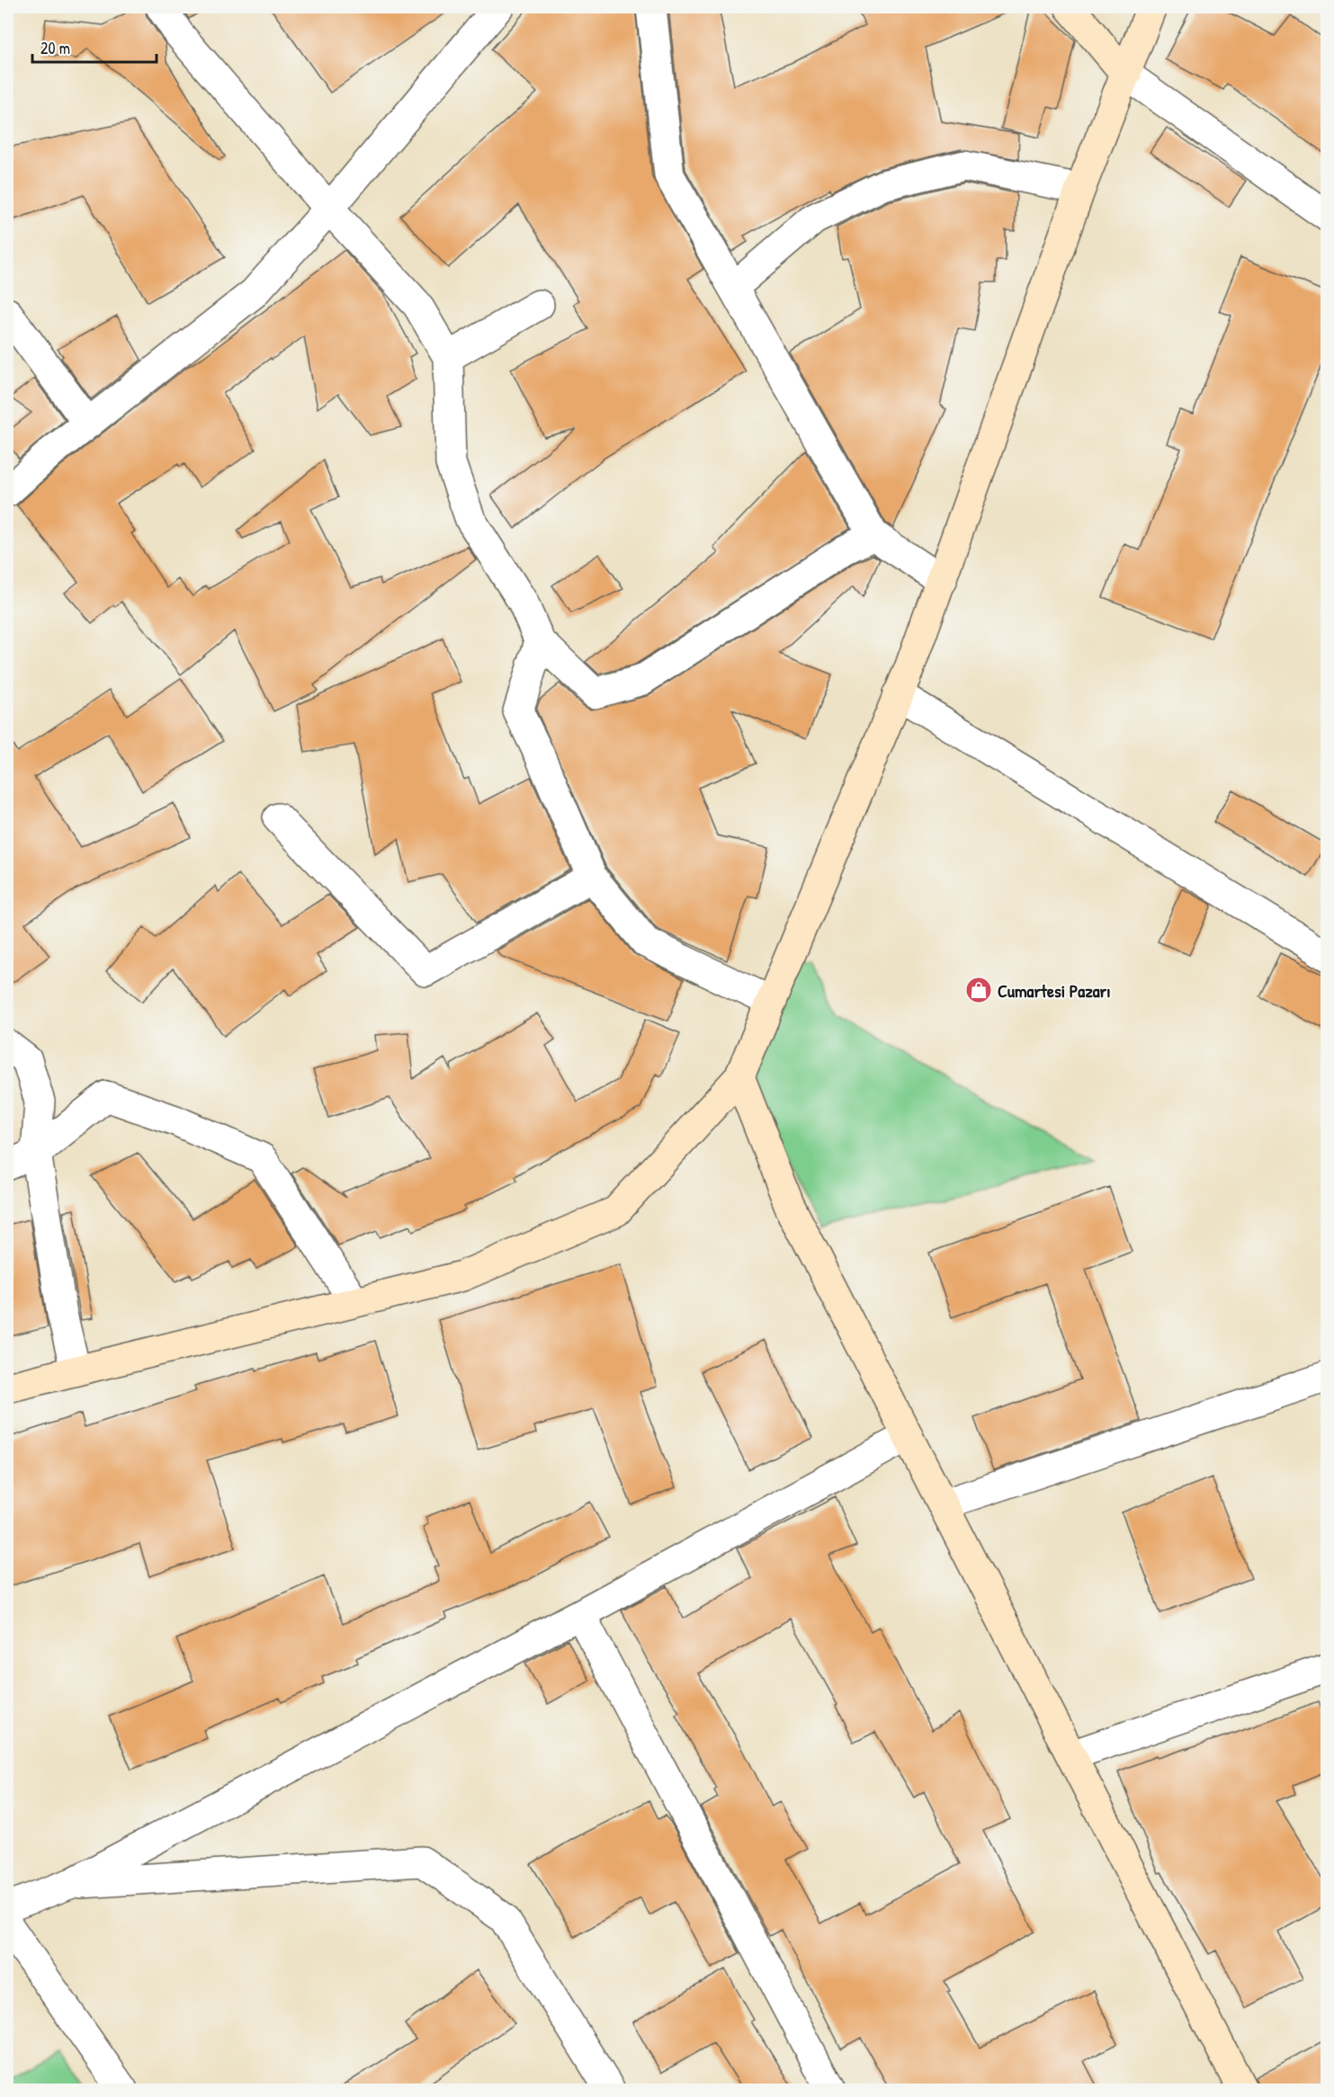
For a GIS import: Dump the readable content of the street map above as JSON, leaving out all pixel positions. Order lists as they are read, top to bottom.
{
  "places": {
    "shop": ["Cumartesi Pazarı"]
  },
  "scale_bar": "20 m"
}
